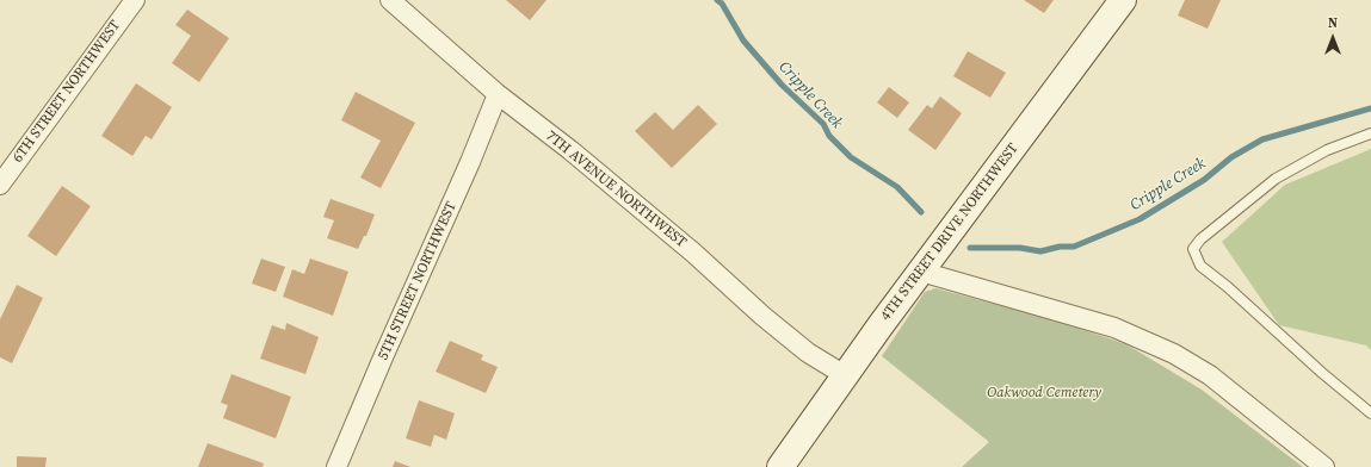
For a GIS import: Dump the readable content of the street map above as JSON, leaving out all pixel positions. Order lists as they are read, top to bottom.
{
  "streets": {
    "main road": ["4TH STREET DRIVE NORTHWEST"],
    "street": ["6TH STREET NORTHWEST", "7TH AVENUE NORTHWEST", "5TH STREET NORTHWEST"]
  },
  "crossings": [
    ["7TH AVENUE NORTHWEST", "4TH STREET DRIVE NORTHWEST"],
    ["7TH AVENUE NORTHWEST", "5TH STREET NORTHWEST"]
  ],
  "water": ["Cripple Creek"],
  "parks": ["Oakwood Cemetery"],
  "north": "top"
}
